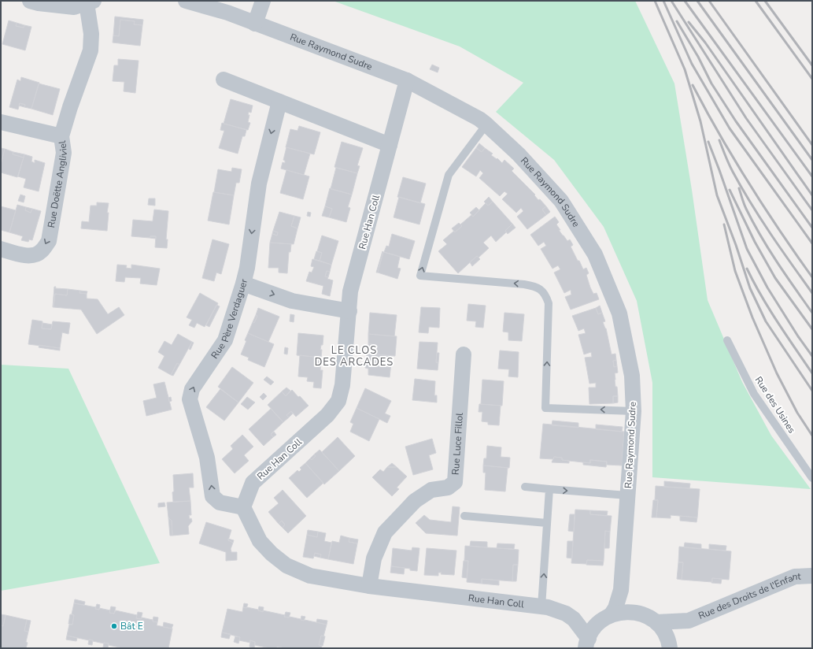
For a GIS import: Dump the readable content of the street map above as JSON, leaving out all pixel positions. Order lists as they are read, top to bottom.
{
  "streets": {
    "street": [
      "Rue Raymond Sudre",
      "Rue Doëtte Angliviel",
      "Rue Han Coll",
      "Rue Père Verdaguer",
      "Rue Luce Fillol",
      "Rue des Droits de l'Enfant"
    ],
    "lane": ["Rue des Usines"]
  },
  "crossings": [
    ["Rue Raymond Sudre", "Rue Han Coll"],
    ["Rue Han Coll", "Rue Père Verdaguer"],
    ["Rue Han Coll", "Rue Luce Fillol"]
  ],
  "districts": ["LE CLOS DES ARCADES"],
  "places": ["Bât E"]
}
